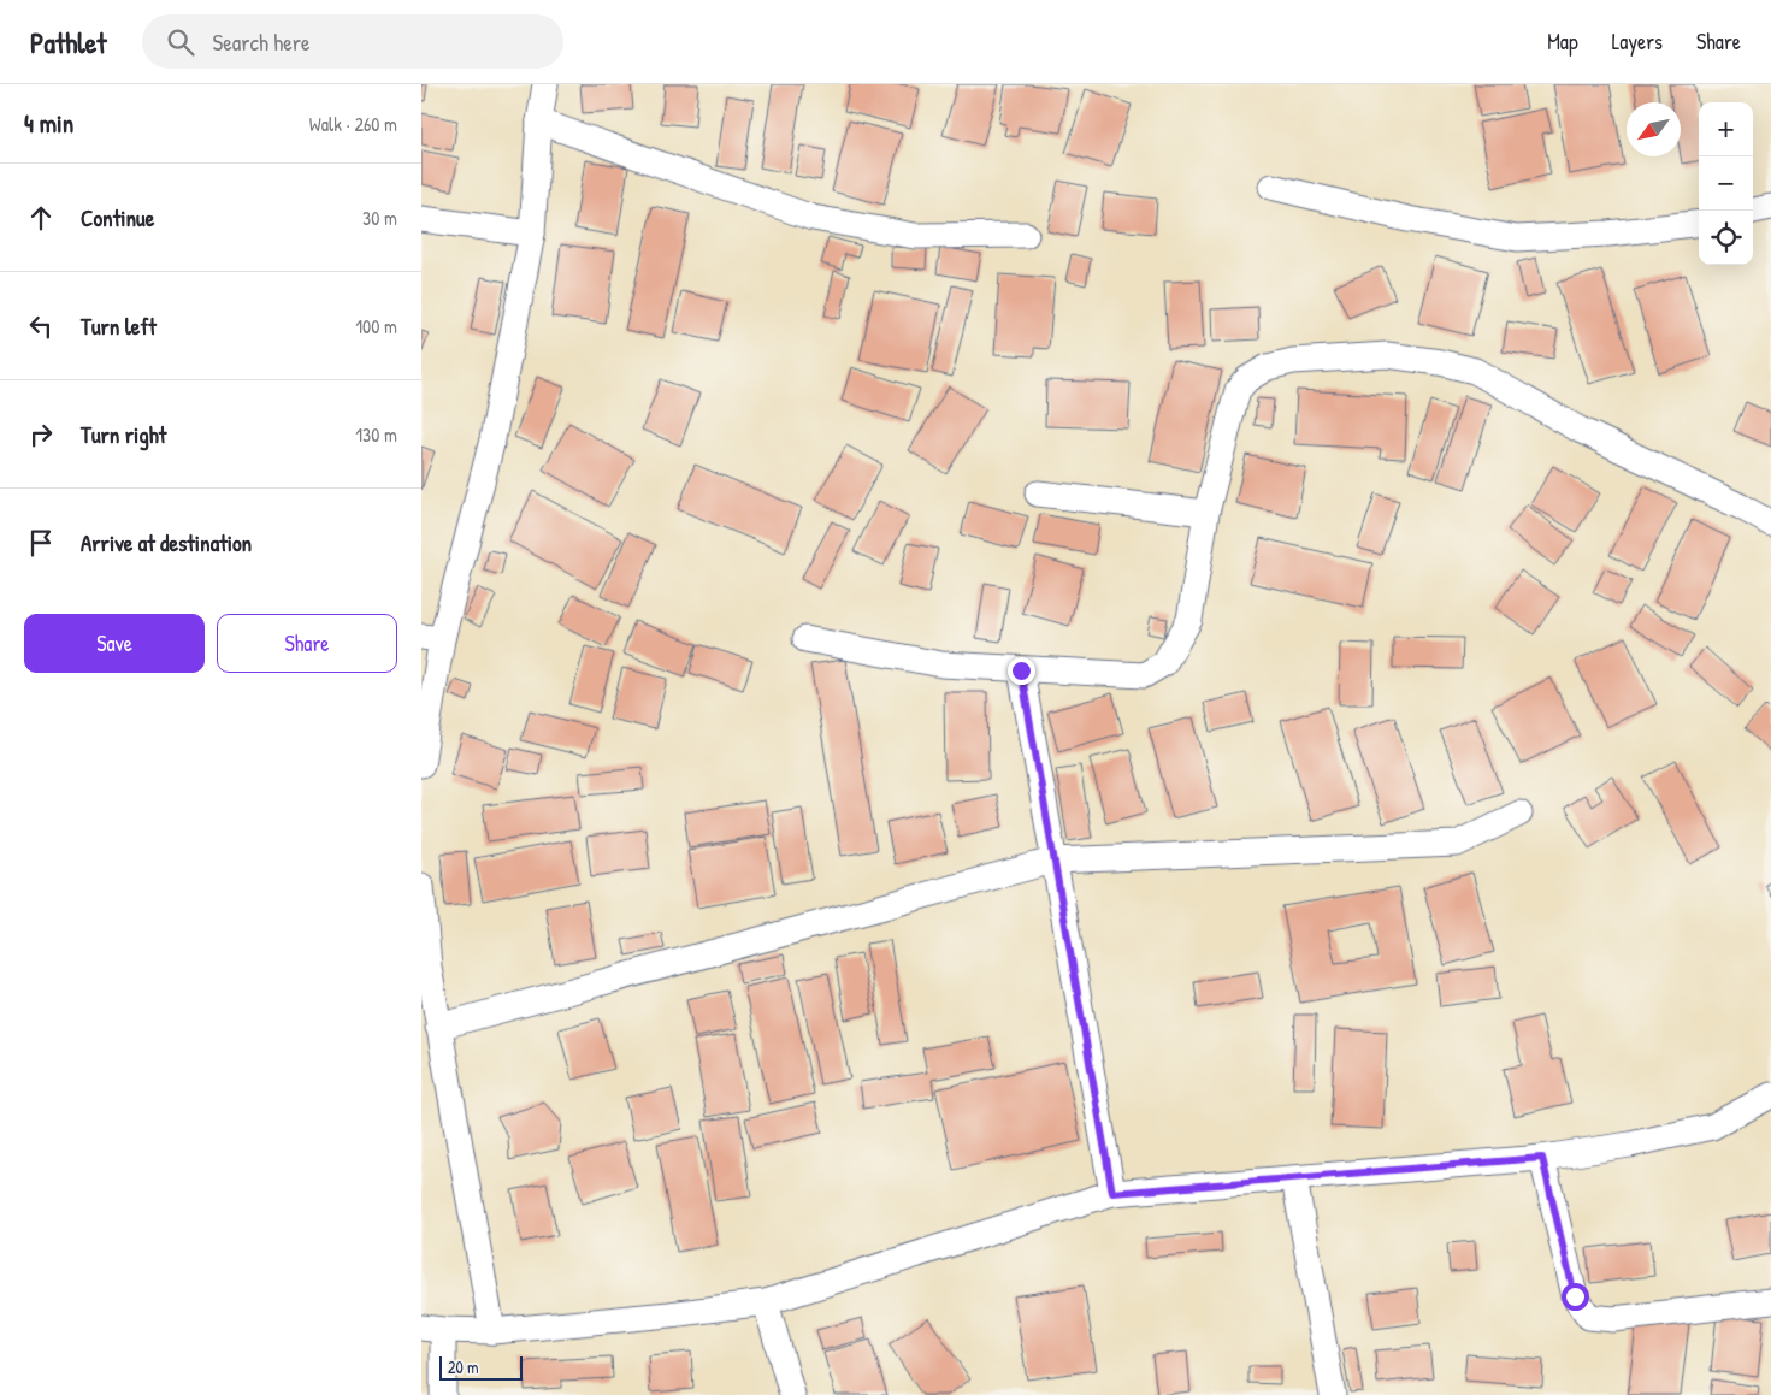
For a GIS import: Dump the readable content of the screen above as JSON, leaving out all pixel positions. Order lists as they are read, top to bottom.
{
  "scale_bar": "20 m",
  "north": "bottom left",
  "page": {
    "header": "Pathlet",
    "search": "Search here",
    "nav": ["Map", "Layers", "Share"],
    "heading": ["4 min", "Walk · 260 m"],
    "map_buttons": ["+", "−"],
    "list": [
      ["Continue", "30 m"],
      ["Turn left", "100 m"],
      ["Turn right", "130 m"],
      "Arrive at destination"
    ],
    "buttons": ["Save", "Share"],
    "scale": "20 m"
  }
}
